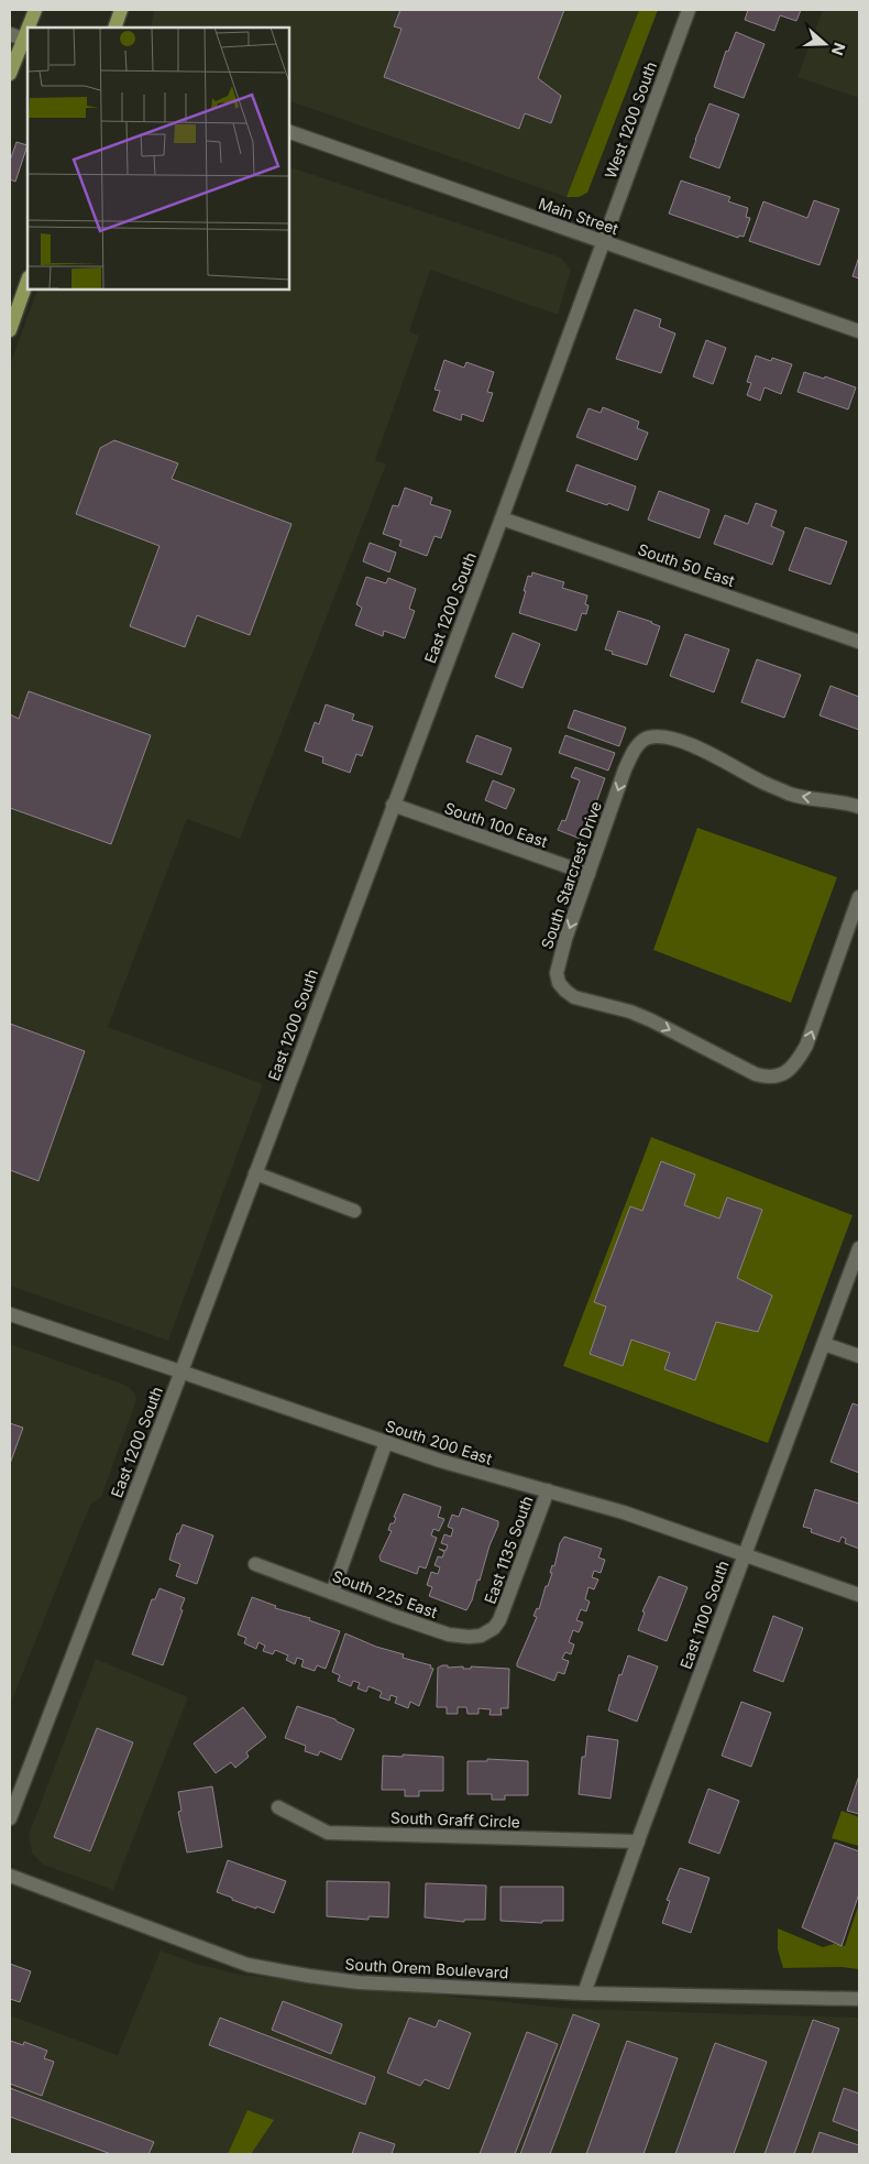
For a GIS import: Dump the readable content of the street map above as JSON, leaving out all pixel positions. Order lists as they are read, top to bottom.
{
  "streets": {
    "street": [
      "West 1200 South",
      "Main Street",
      "South 50 East",
      "East 1200 South",
      "South 100 East",
      "South Starcrest Drive",
      "South 200 East",
      "East 1135 South",
      "South 225 East",
      "East 1100 South",
      "South Graff Circle",
      "South Orem Boulevard"
    ]
  },
  "crossings": [
    ["West 1200 South", "Main Street"],
    ["West 1200 South", "East 1200 South"],
    ["Main Street", "East 1200 South"],
    ["South 50 East", "East 1200 South"],
    ["East 1200 South", "South 100 East"],
    ["East 1200 South", "South 200 East"],
    ["South 100 East", "South Starcrest Drive"],
    ["South 200 East", "East 1135 South"],
    ["South 200 East", "East 1100 South"],
    ["East 1135 South", "South 225 East"],
    ["East 1100 South", "South Graff Circle"],
    ["East 1100 South", "South Orem Boulevard"]
  ],
  "north": "right"
}
